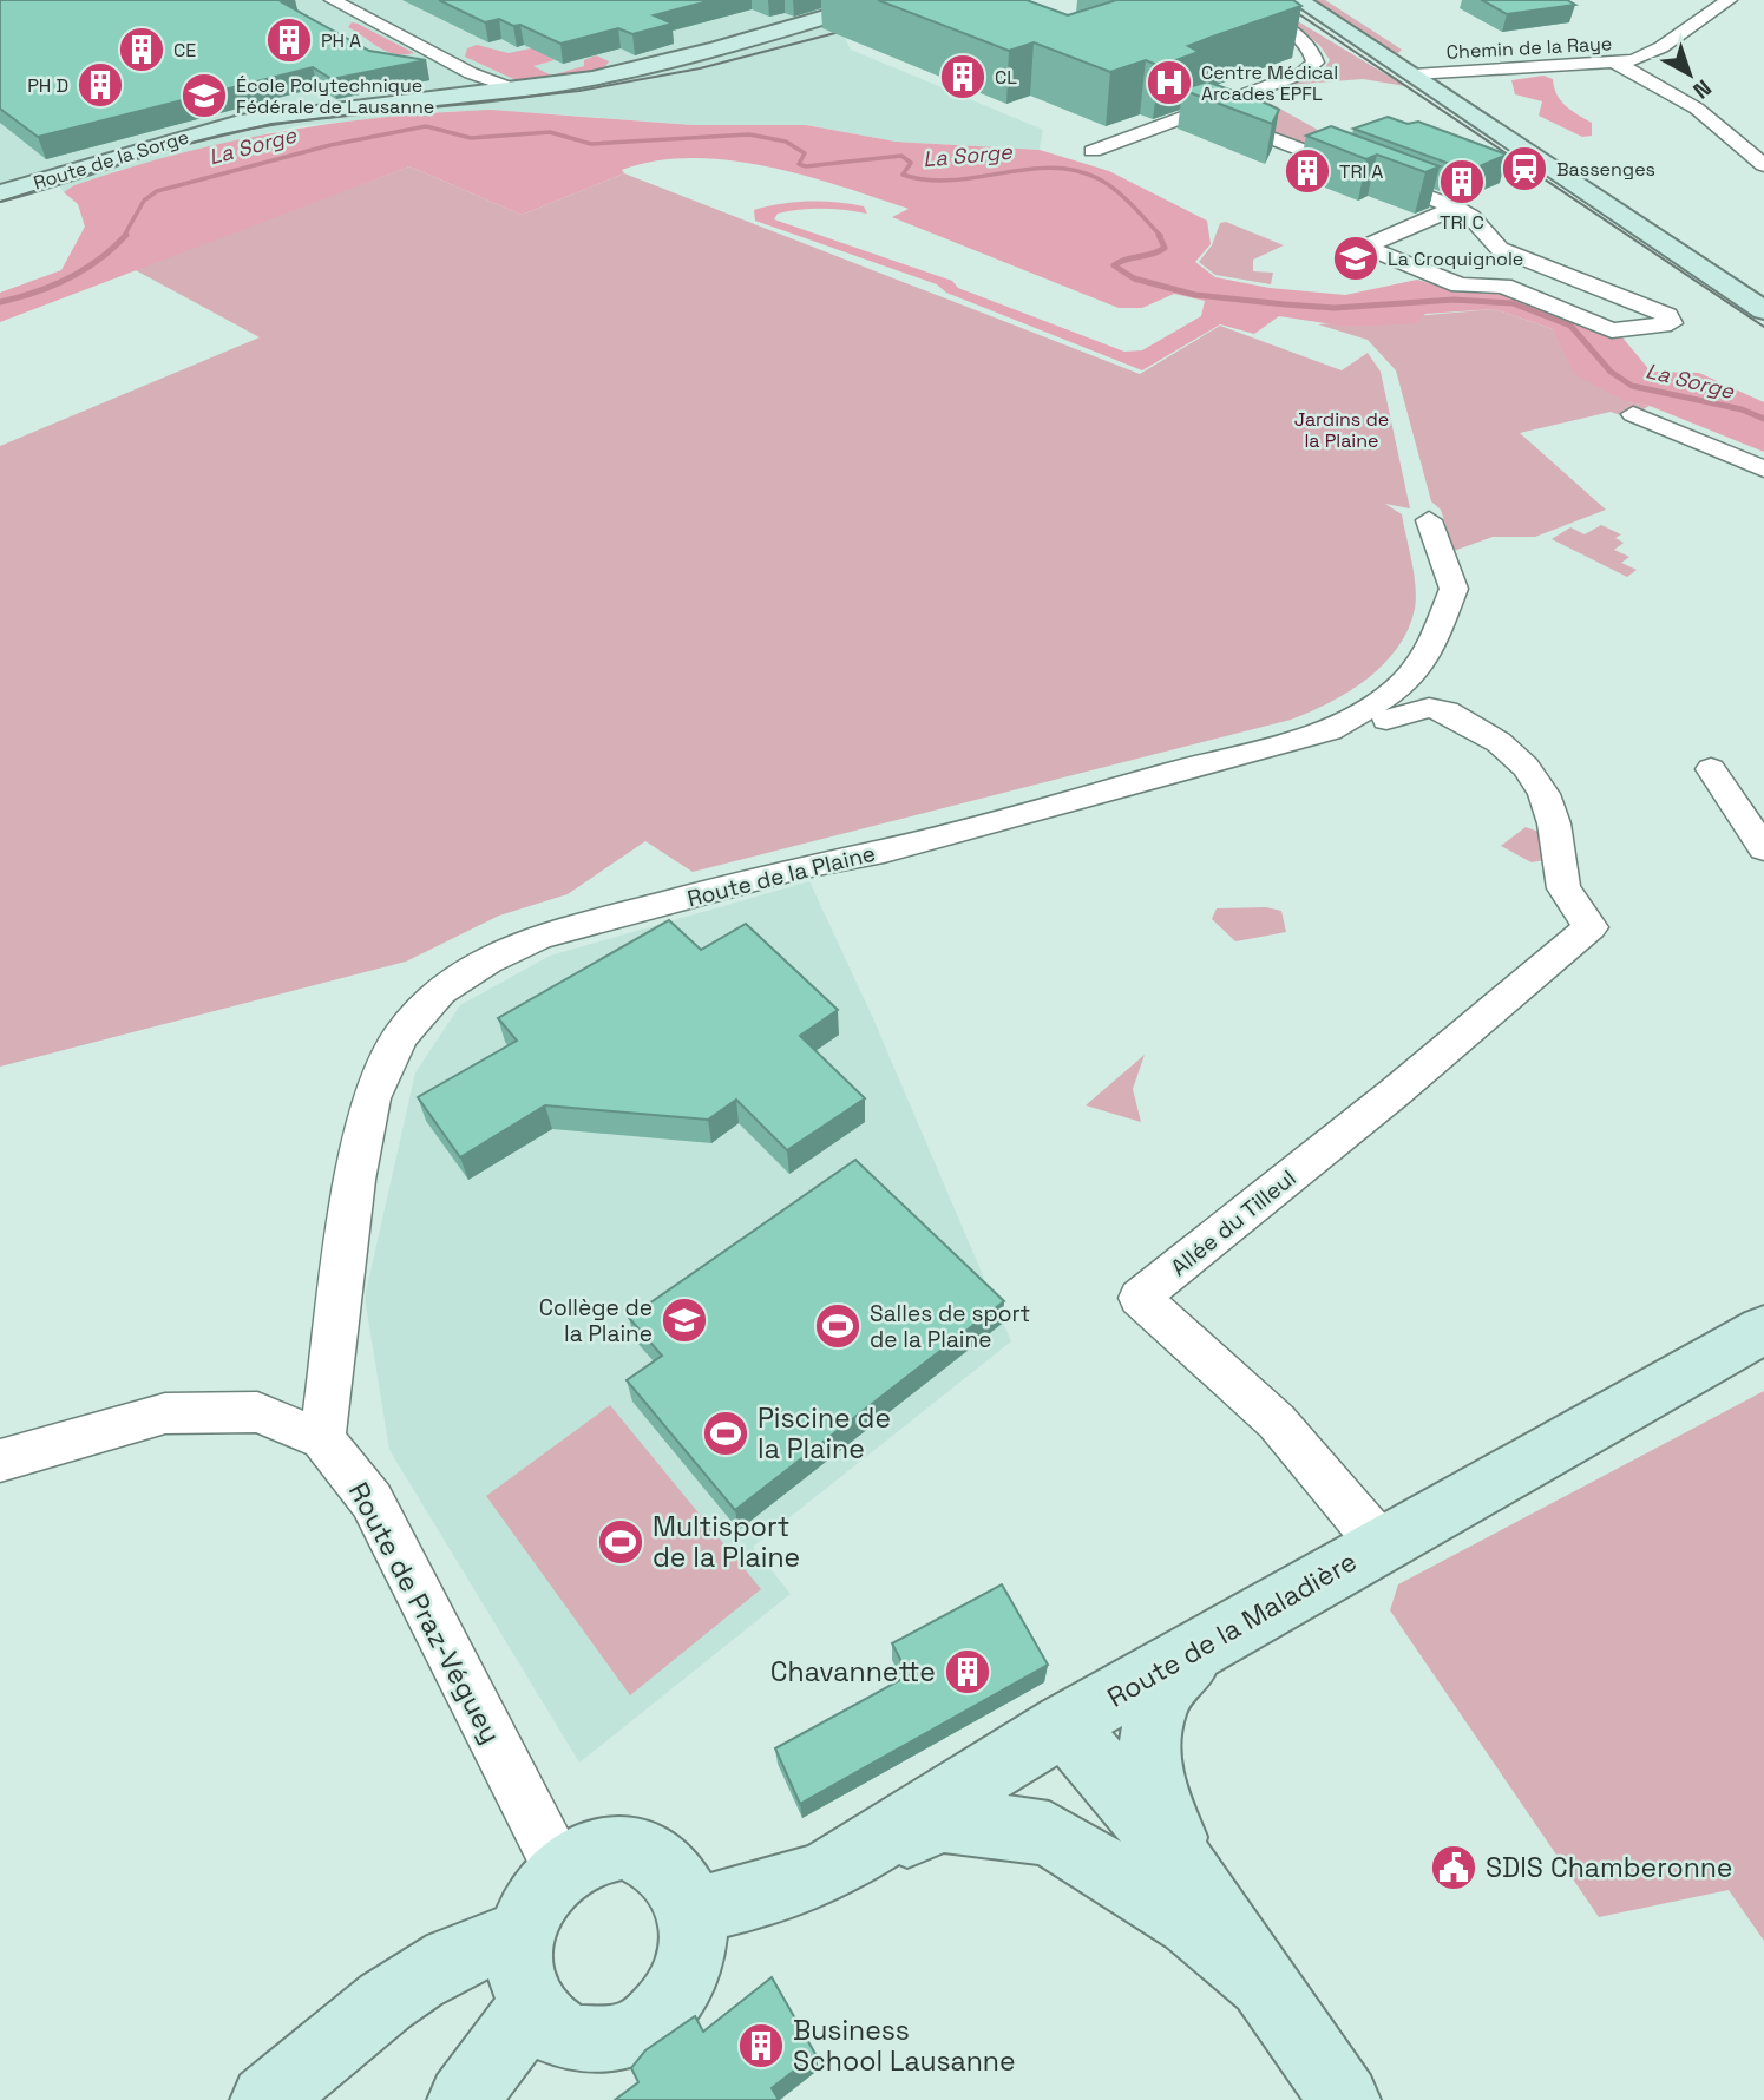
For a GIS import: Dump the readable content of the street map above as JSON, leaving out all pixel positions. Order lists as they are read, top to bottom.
{
  "streets": {
    "main road": ["Route de la Sorge", "Route de la Maladière"],
    "street": [
      "Chemin de la Raye",
      "Route de la Plaine",
      "Allée du Tilleul",
      "Route de Praz-Véguey"
    ]
  },
  "crossings": [
    ["Route de la Plaine", "Route de Praz-Véguey"],
    ["Allée du Tilleul", "Route de la Maladière"],
    ["Route de Praz-Véguey", "Route de la Maladière"]
  ],
  "water": ["La Sorge"],
  "parks": ["Jardins de la Plaine"],
  "places": {
    "building": [
      "PH A",
      "CE",
      "CL",
      "PH D",
      "TRI A",
      "TRI C",
      "Chavannette",
      "Business School Lausanne"
    ],
    "hospital": ["Centre Médical Arcades EPFL"],
    "school or university": ["École Polytechnique Fédérale de Lausanne", "La Croquignole", "Collège de la Plaine"],
    "station": ["Bassenges"],
    "sports": ["Salles de sport de la Plaine", "Piscine de la Plaine", "Multisport de la Plaine"],
    "public building": ["SDIS Chamberonne"]
  },
  "north": "bottom right"
}
